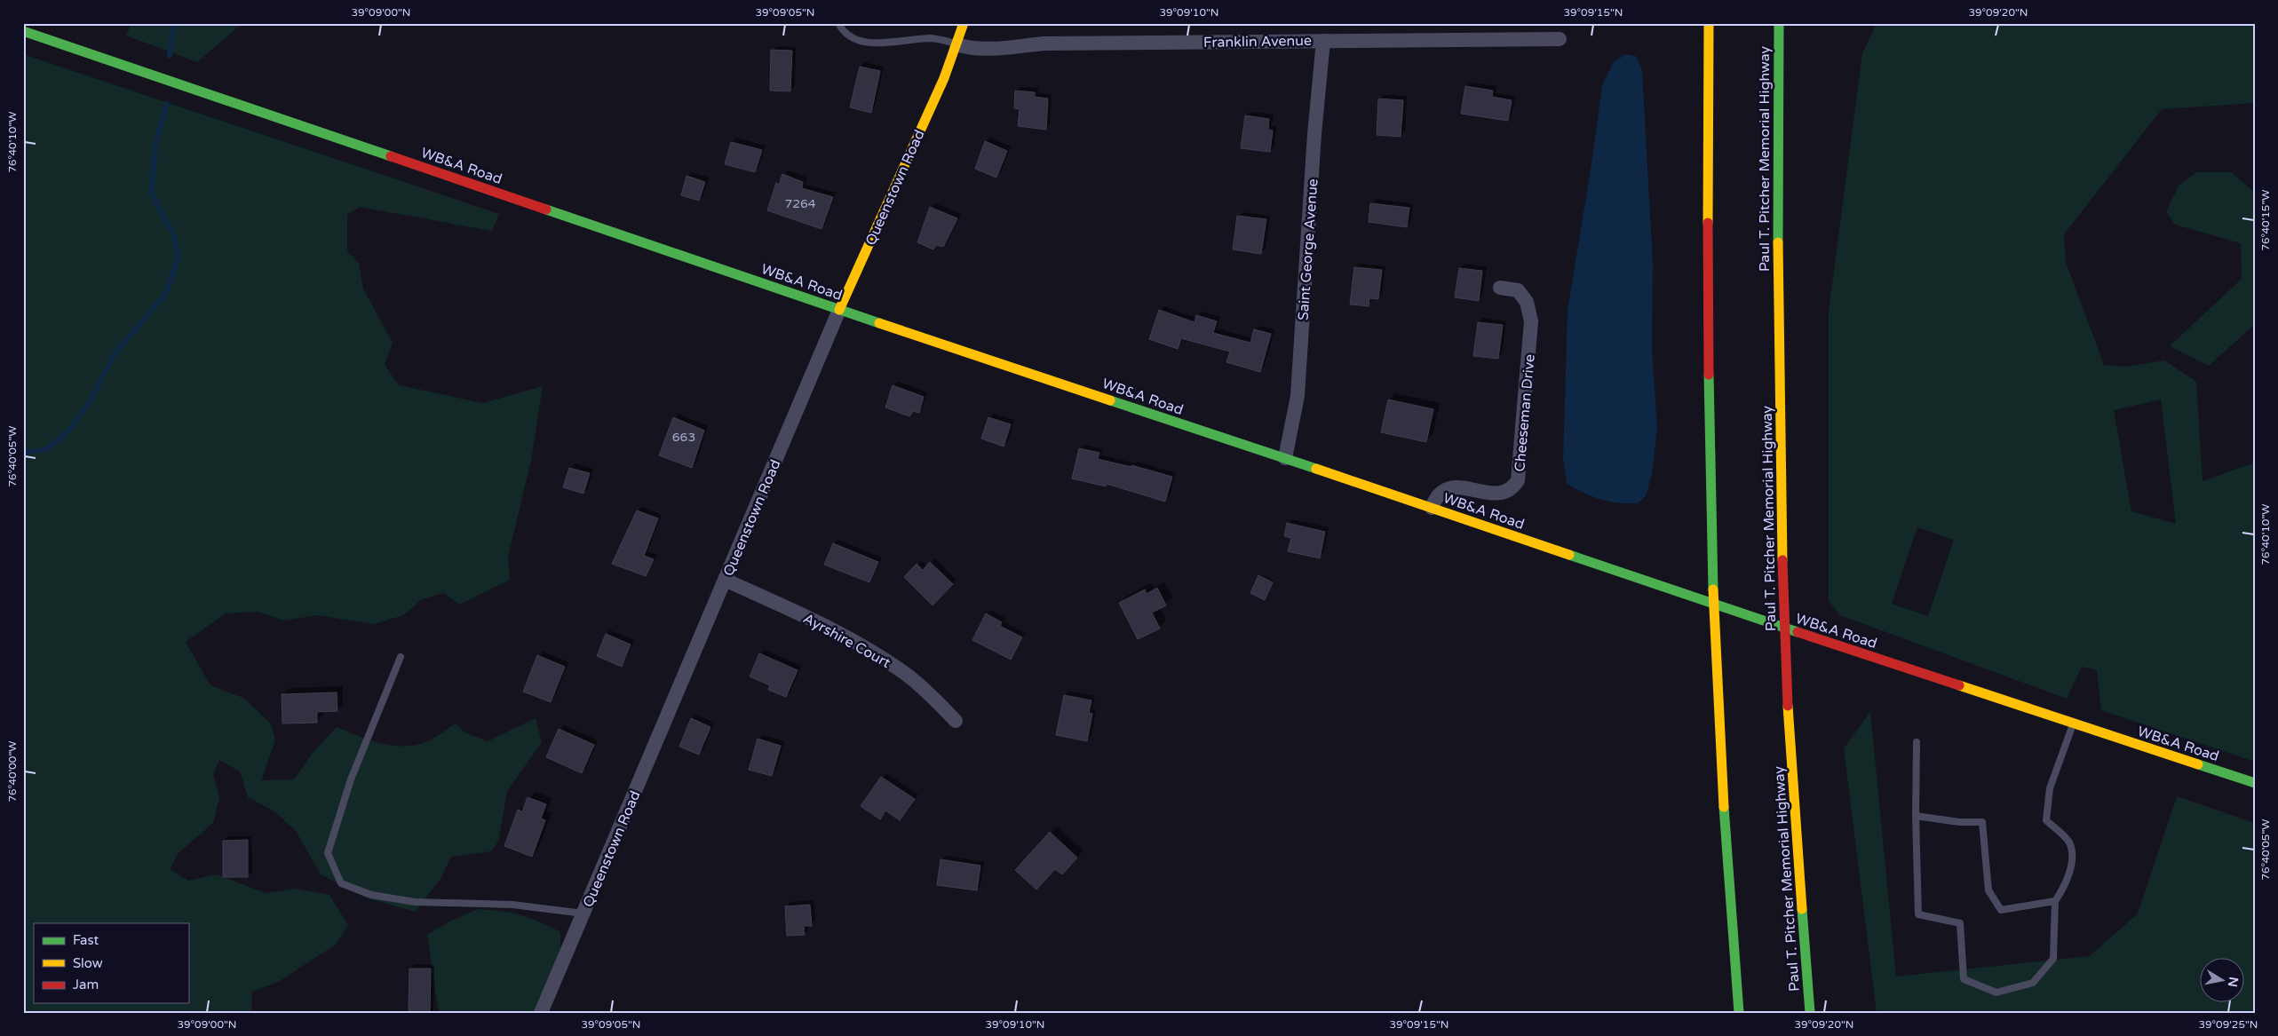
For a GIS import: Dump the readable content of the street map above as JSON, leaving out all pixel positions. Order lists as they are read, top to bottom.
{
  "streets": {
    "main road": ["Paul T. Pitcher Memorial Highway", "WB&A Road", "Queenstown Road"],
    "street": [
      "Franklin Avenue",
      "Saint George Avenue",
      "Cheeseman Drive",
      "Ayrshire Court"
    ]
  },
  "crossings": [
    ["Franklin Avenue", "Queenstown Road"],
    ["Franklin Avenue", "Saint George Avenue"],
    ["WB&A Road", "Queenstown Road"],
    ["WB&A Road", "Saint George Avenue"],
    ["WB&A Road", "Cheeseman Drive"],
    ["Queenstown Road", "Ayrshire Court"]
  ],
  "house_numbers": ["7264", "663"],
  "legend": ["Fast", "Slow", "Jam"],
  "north": "right",
  "coordinates": [
    "39°09'00\"N",
    "39°09'05\"N",
    "39°09'10\"N",
    "39°09'15\"N",
    "39°09'20\"N",
    "76°40'10\"W",
    "76°40'15\"W",
    "76°40'05\"W",
    "76°40'00\"W",
    "39°09'25\"N"
  ]
}
